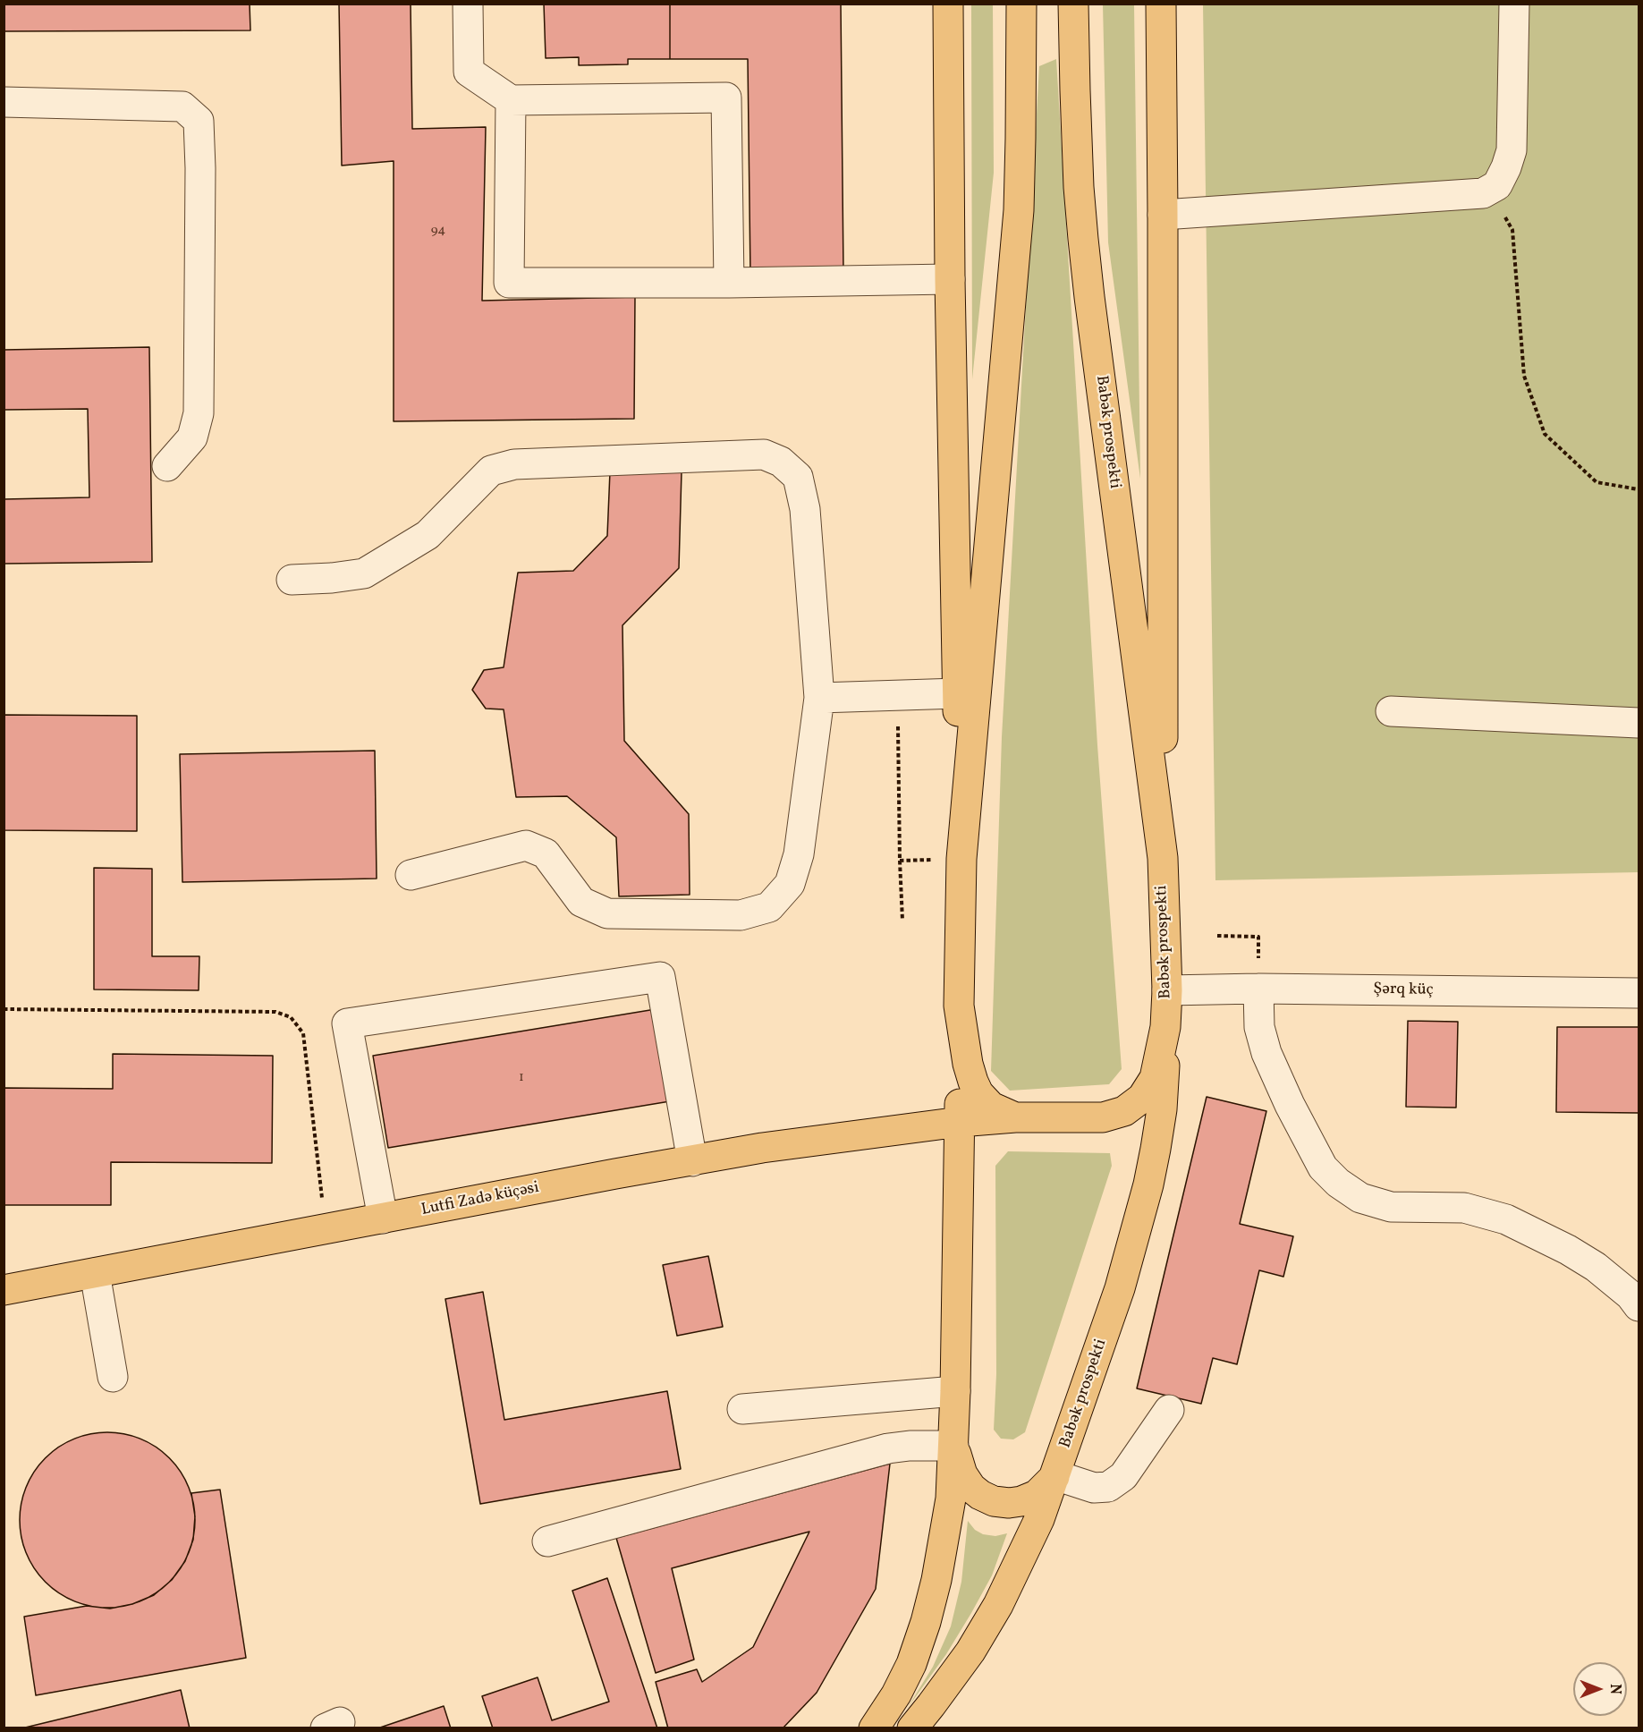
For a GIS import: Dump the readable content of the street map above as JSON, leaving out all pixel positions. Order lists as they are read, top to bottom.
{
  "streets": {
    "main road": ["Babək prospekti", "Lutfi Zadə küçəsi"],
    "street": ["Şərq küç"]
  },
  "crossings": [
    ["Babək prospekti", "Şərq küç"],
    ["Babək prospekti", "Lutfi Zadə küçəsi"]
  ],
  "house_numbers": ["94", "1"],
  "north": "right"
}
